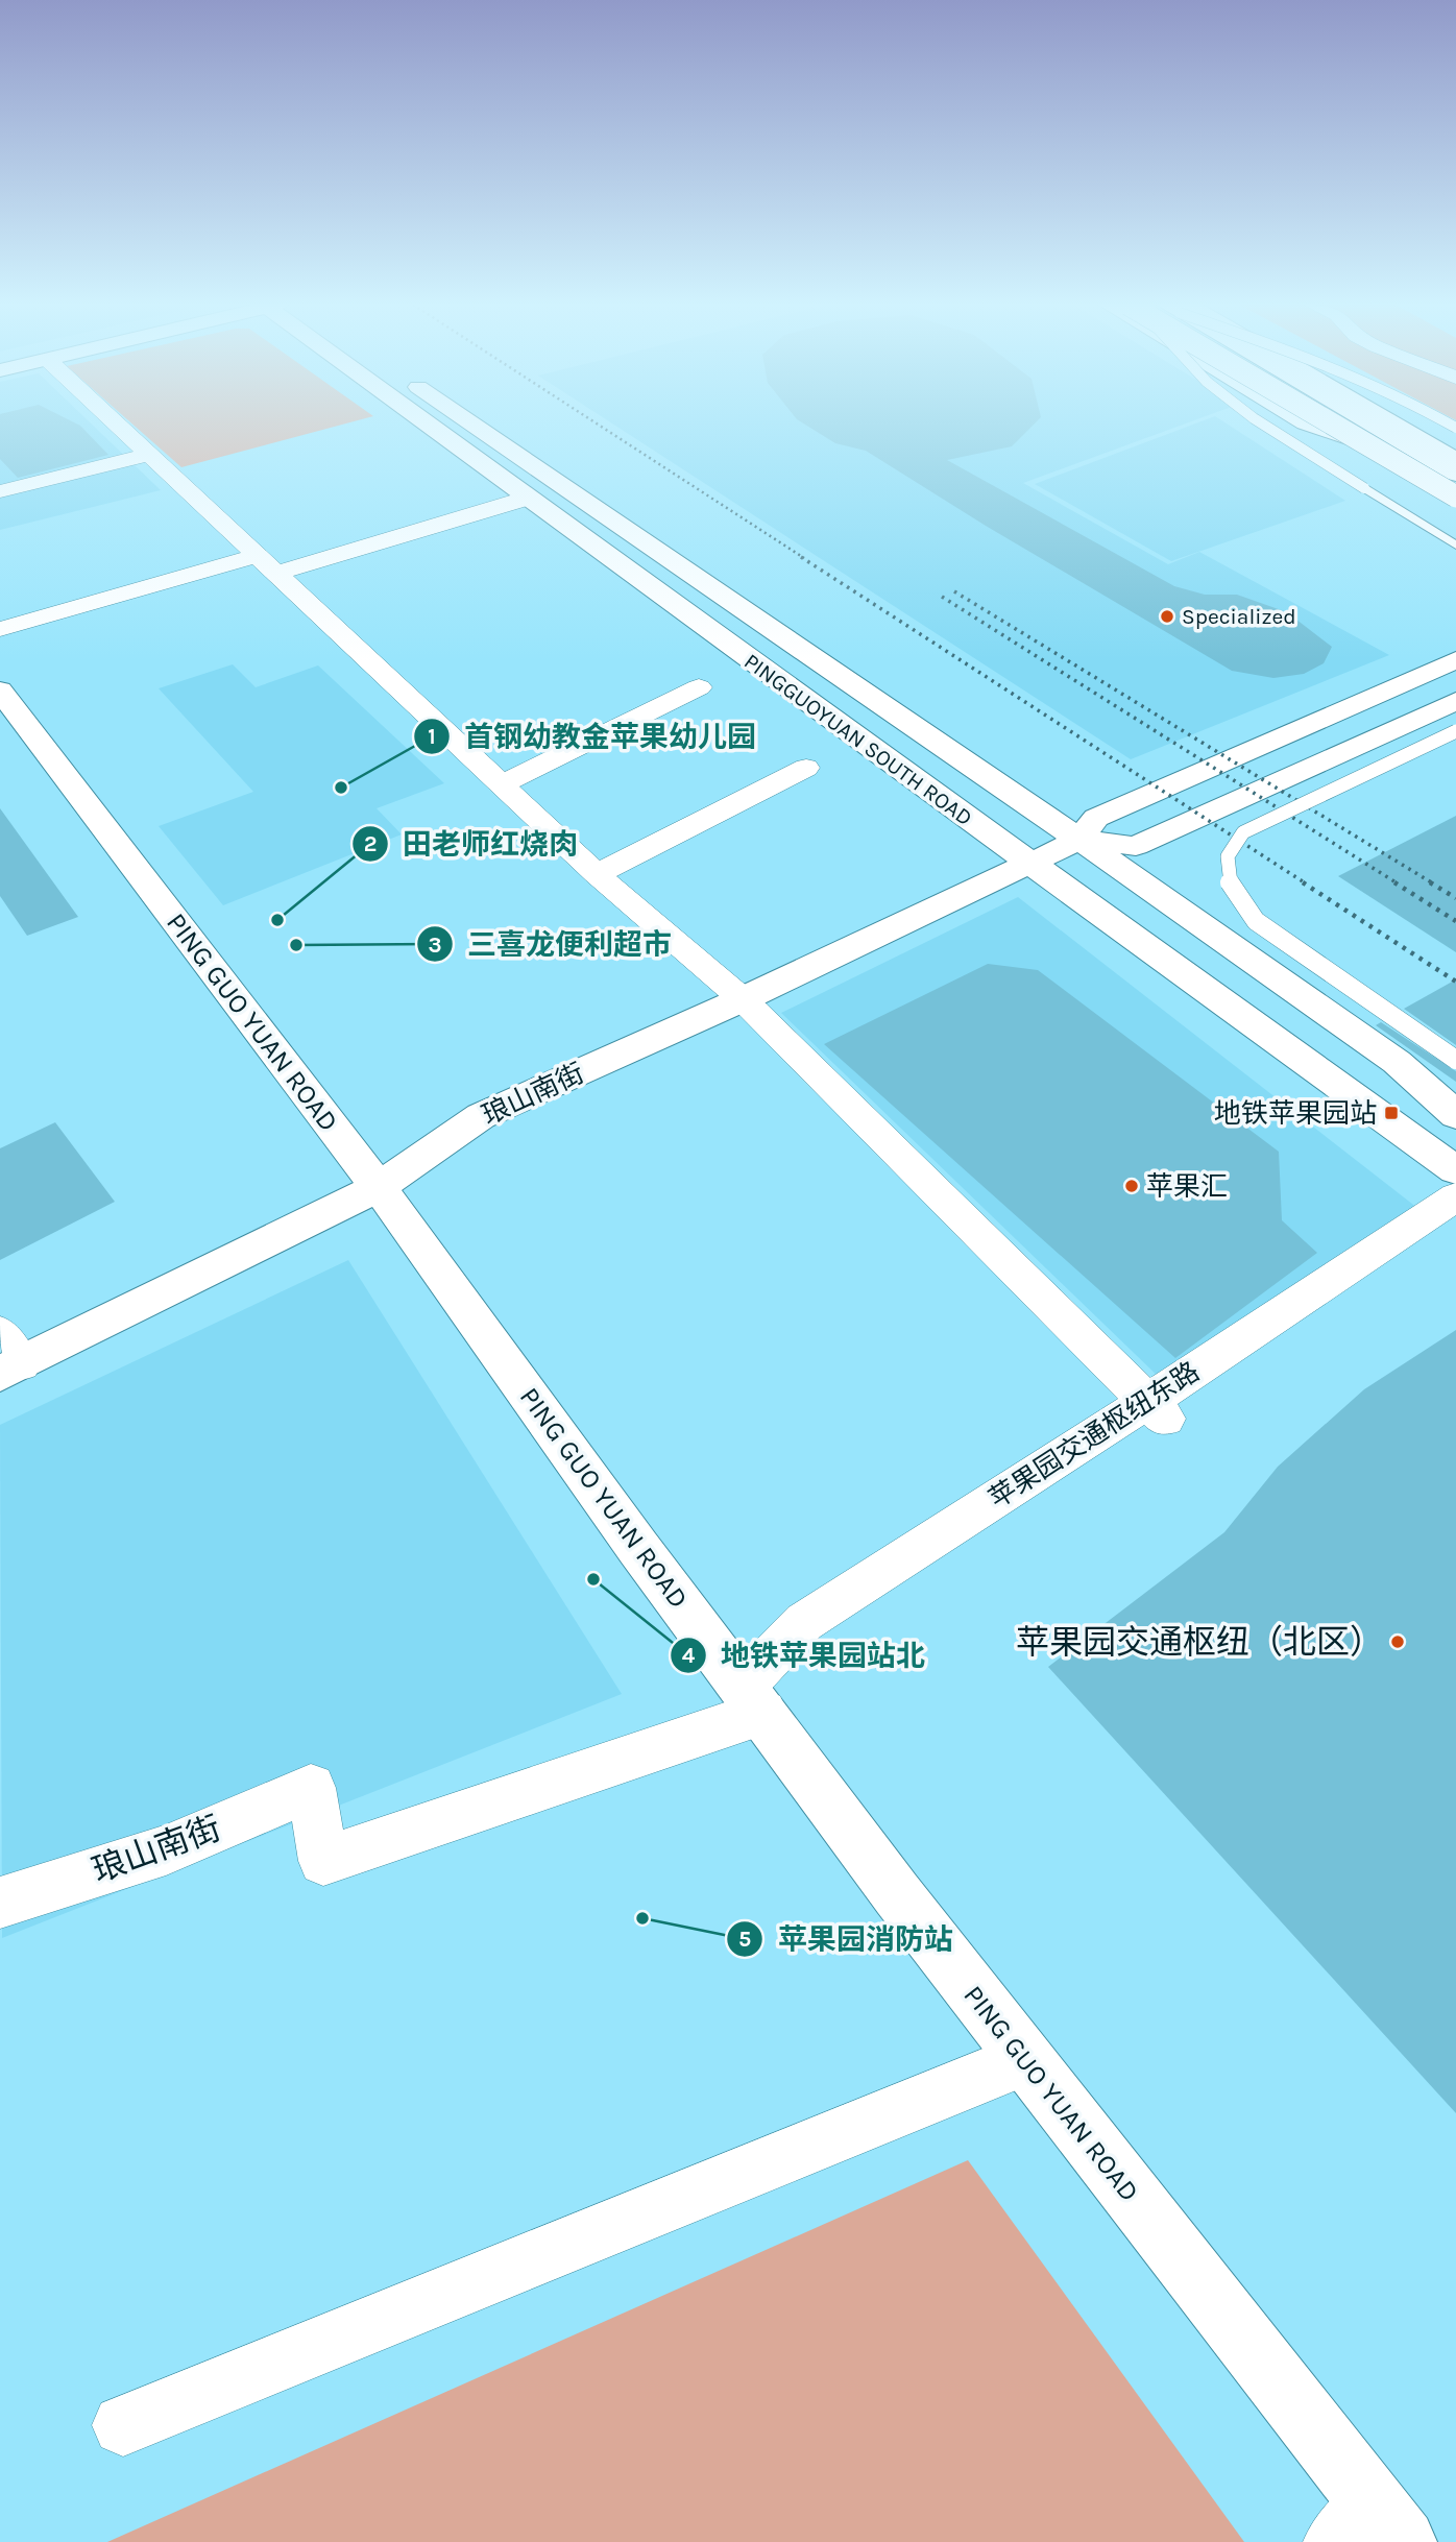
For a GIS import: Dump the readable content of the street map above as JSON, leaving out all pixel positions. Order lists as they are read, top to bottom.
{
  "streets": {
    "main road": ["PINGGUOYUAN SOUTH ROAD", "PING GUO YUAN ROAD", "琅山南街"],
    "street": ["苹果园交通枢纽东路"]
  },
  "crossings": [
    ["PINGGUOYUAN SOUTH ROAD", "琅山南街"],
    ["PING GUO YUAN ROAD", "琅山南街"],
    ["PING GUO YUAN ROAD", "苹果园交通枢纽东路"],
    ["琅山南街", "苹果园交通枢纽东路"]
  ],
  "places": {
    "other": [
      "Specialized",
      "首钢幼教金苹果幼儿园",
      "田老师红烧肉",
      "三喜龙便利超市",
      "苹果汇",
      "地铁苹果园站北",
      "苹果园交通枢纽（北区）",
      "苹果园消防站"
    ],
    "transit": ["地铁苹果园站"]
  }
}
